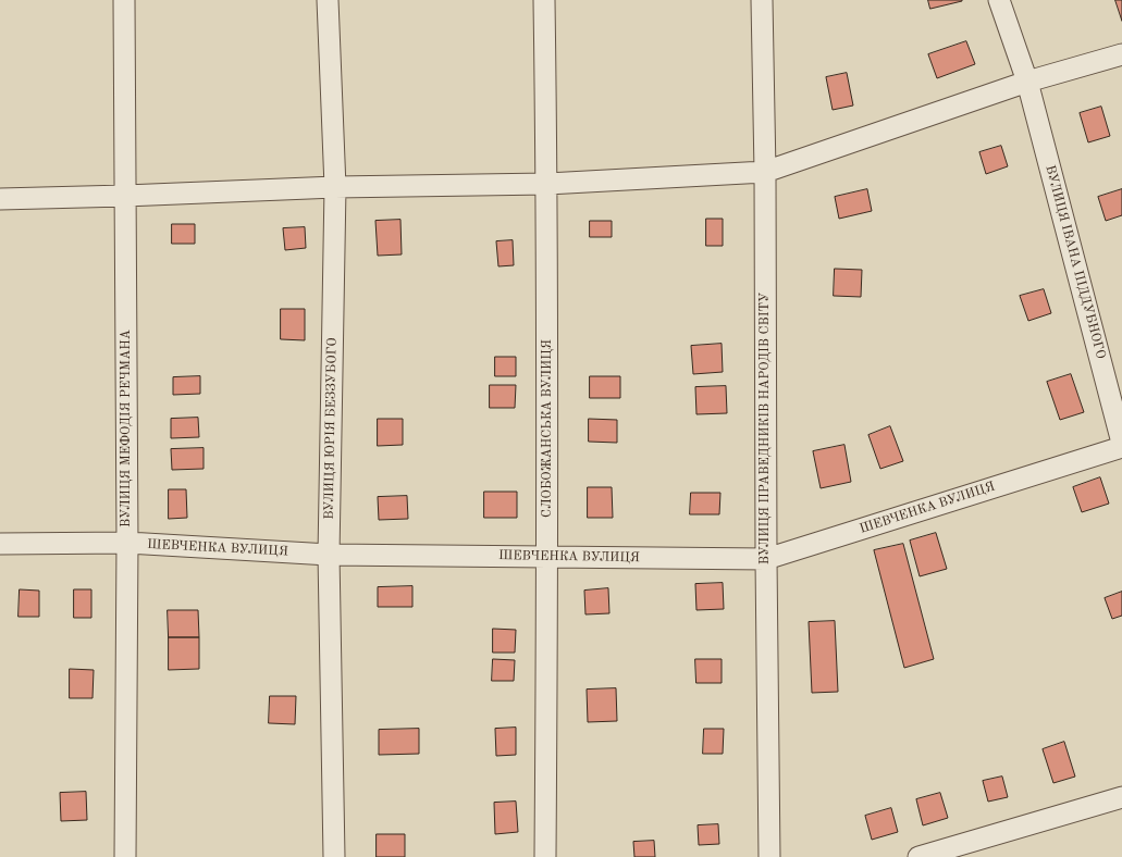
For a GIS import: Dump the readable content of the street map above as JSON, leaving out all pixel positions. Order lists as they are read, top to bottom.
{
  "streets": {
    "street": [
      "ВУЛИЦЯ ІВАНА ПІДДУБНОГО",
      "ВУЛИЦЯ МЕФОДІЯ РЕЧМАНА",
      "ВУЛИЦЯ ЮРІЯ БЕЗЗУБОГО",
      "СЛОБОЖАНСЬКА ВУЛИЦЯ",
      "ВУЛИЦЯ ПРАВЕДНИКІВ НАРОДІВ СВІТУ",
      "ШЕВЧЕНКА ВУЛИЦЯ"
    ]
  },
  "crossings": [
    ["ВУЛИЦЯ МЕФОДІЯ РЕЧМАНА", "ШЕВЧЕНКА ВУЛИЦЯ"],
    ["ВУЛИЦЯ ЮРІЯ БЕЗЗУБОГО", "ШЕВЧЕНКА ВУЛИЦЯ"],
    ["СЛОБОЖАНСЬКА ВУЛИЦЯ", "ШЕВЧЕНКА ВУЛИЦЯ"],
    ["ВУЛИЦЯ ПРАВЕДНИКІВ НАРОДІВ СВІТУ", "ШЕВЧЕНКА ВУЛИЦЯ"]
  ]
}
